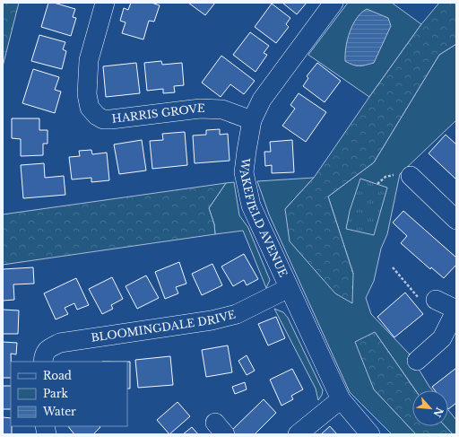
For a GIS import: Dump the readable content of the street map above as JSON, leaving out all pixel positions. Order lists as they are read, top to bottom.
{
  "streets": {
    "street": ["HARRIS GROVE", "WAKEFIELD AVENUE", "BLOOMINGDALE DRIVE"]
  },
  "crossings": [
    ["HARRIS GROVE", "WAKEFIELD AVENUE"],
    ["WAKEFIELD AVENUE", "BLOOMINGDALE DRIVE"]
  ],
  "legend": ["Road", "Park", "Water"],
  "north": "bottom right"
}
